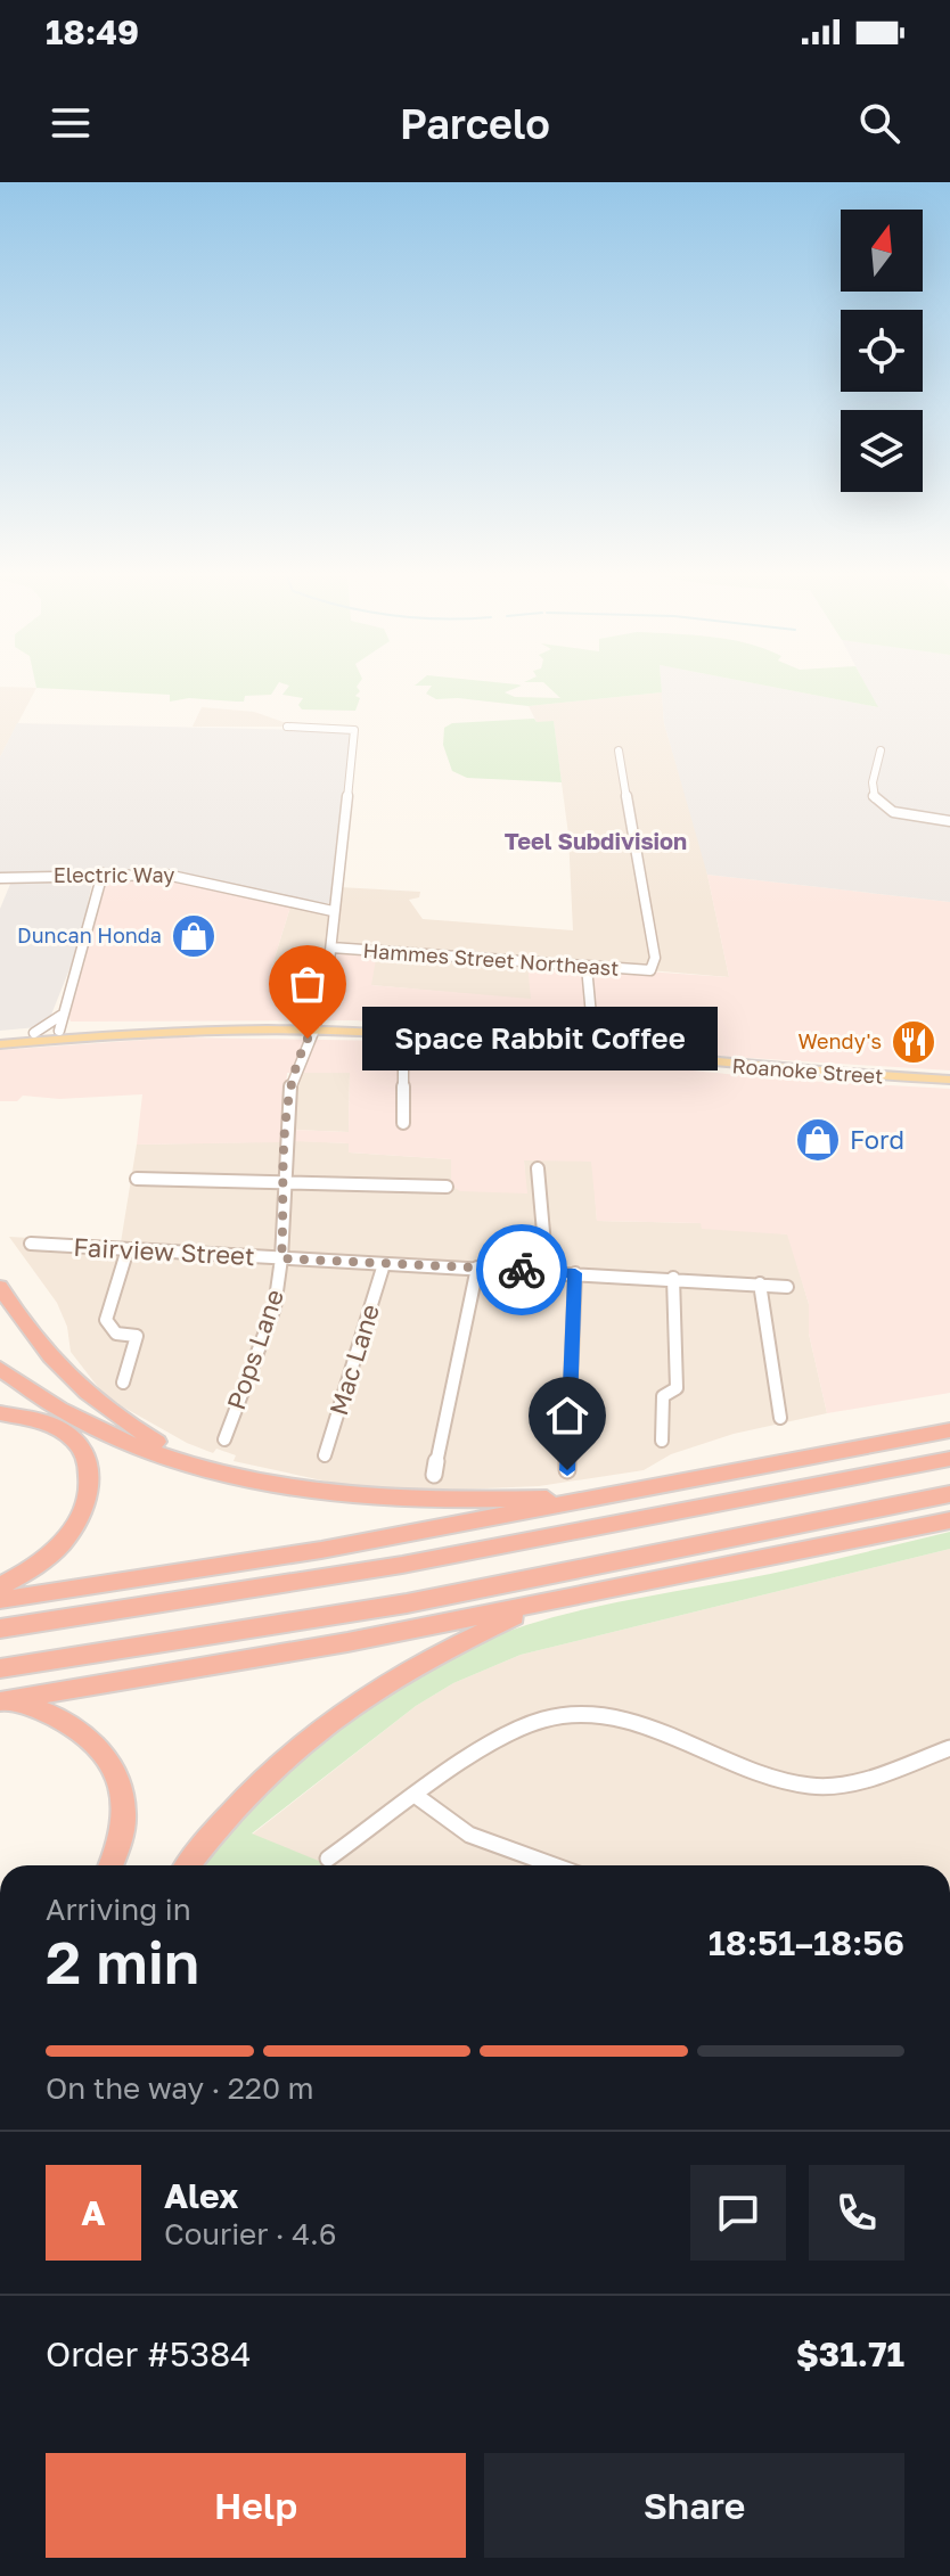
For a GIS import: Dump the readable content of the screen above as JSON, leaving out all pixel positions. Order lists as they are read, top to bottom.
{
  "streets": {
    "main road": ["Roanoke Street"],
    "street": [
      "Electric Way",
      "Hammes Street Northeast",
      "Fairview Street",
      "Pops Lane",
      "Mac Lane"
    ]
  },
  "crossings": [
    ["Electric Way", "Pops Lane"],
    ["Hammes Street Northeast", "Pops Lane"],
    ["Roanoke Street", "Pops Lane"],
    ["Fairview Street", "Pops Lane"],
    ["Fairview Street", "Mac Lane"]
  ],
  "districts": ["Teel Subdivision"],
  "places": {
    "shop": ["Duncan Honda", "Ford"],
    "other": ["Space Rabbit Coffee"],
    "restaurant": ["Wendy's"]
  },
  "north": "top",
  "page": {
    "status": "18:49",
    "header": "Parcelo",
    "bubble": "Space Rabbit Coffee",
    "heading": ["2 min", "Arriving in", "18:51–18:56"],
    "panel": [
      "Alex",
      "Courier · 4.6",
      "Order #5384",
      "$31.71"
    ],
    "bar": "On the way · 220 m",
    "round": "A",
    "buttons": ["Help", "Share"]
  }
}
